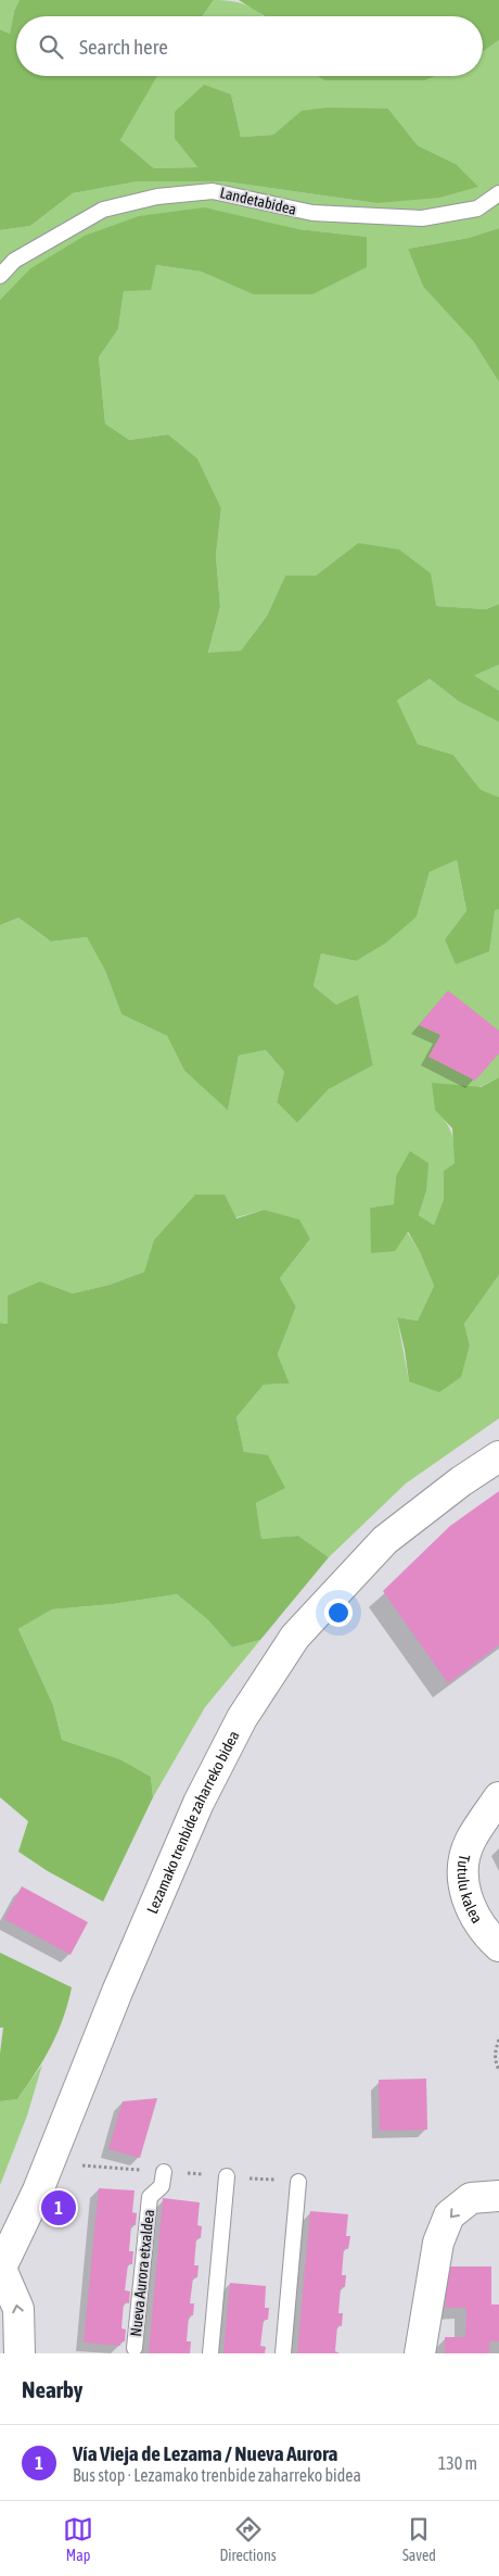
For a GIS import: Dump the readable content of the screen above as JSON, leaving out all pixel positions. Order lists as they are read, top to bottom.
{
  "streets": {
    "street": ["Lezamako trenbide zaharreko bidea", "Tutulu kalea"],
    "lane": ["Landetabidea", "Nueva Aurora etxaldea"]
  },
  "page": {
    "search": "Search here",
    "pins": "1",
    "heading": "Nearby",
    "list": [
      {
        "mark": "1",
        "name": "Vía Vieja de Lezama / Nueva Aurora",
        "note": "Bus stop · Lezamako trenbide zaharreko bidea",
        "value": "130 m"
      }
    ],
    "nav": ["Map", "Directions", "Saved"]
  }
}
